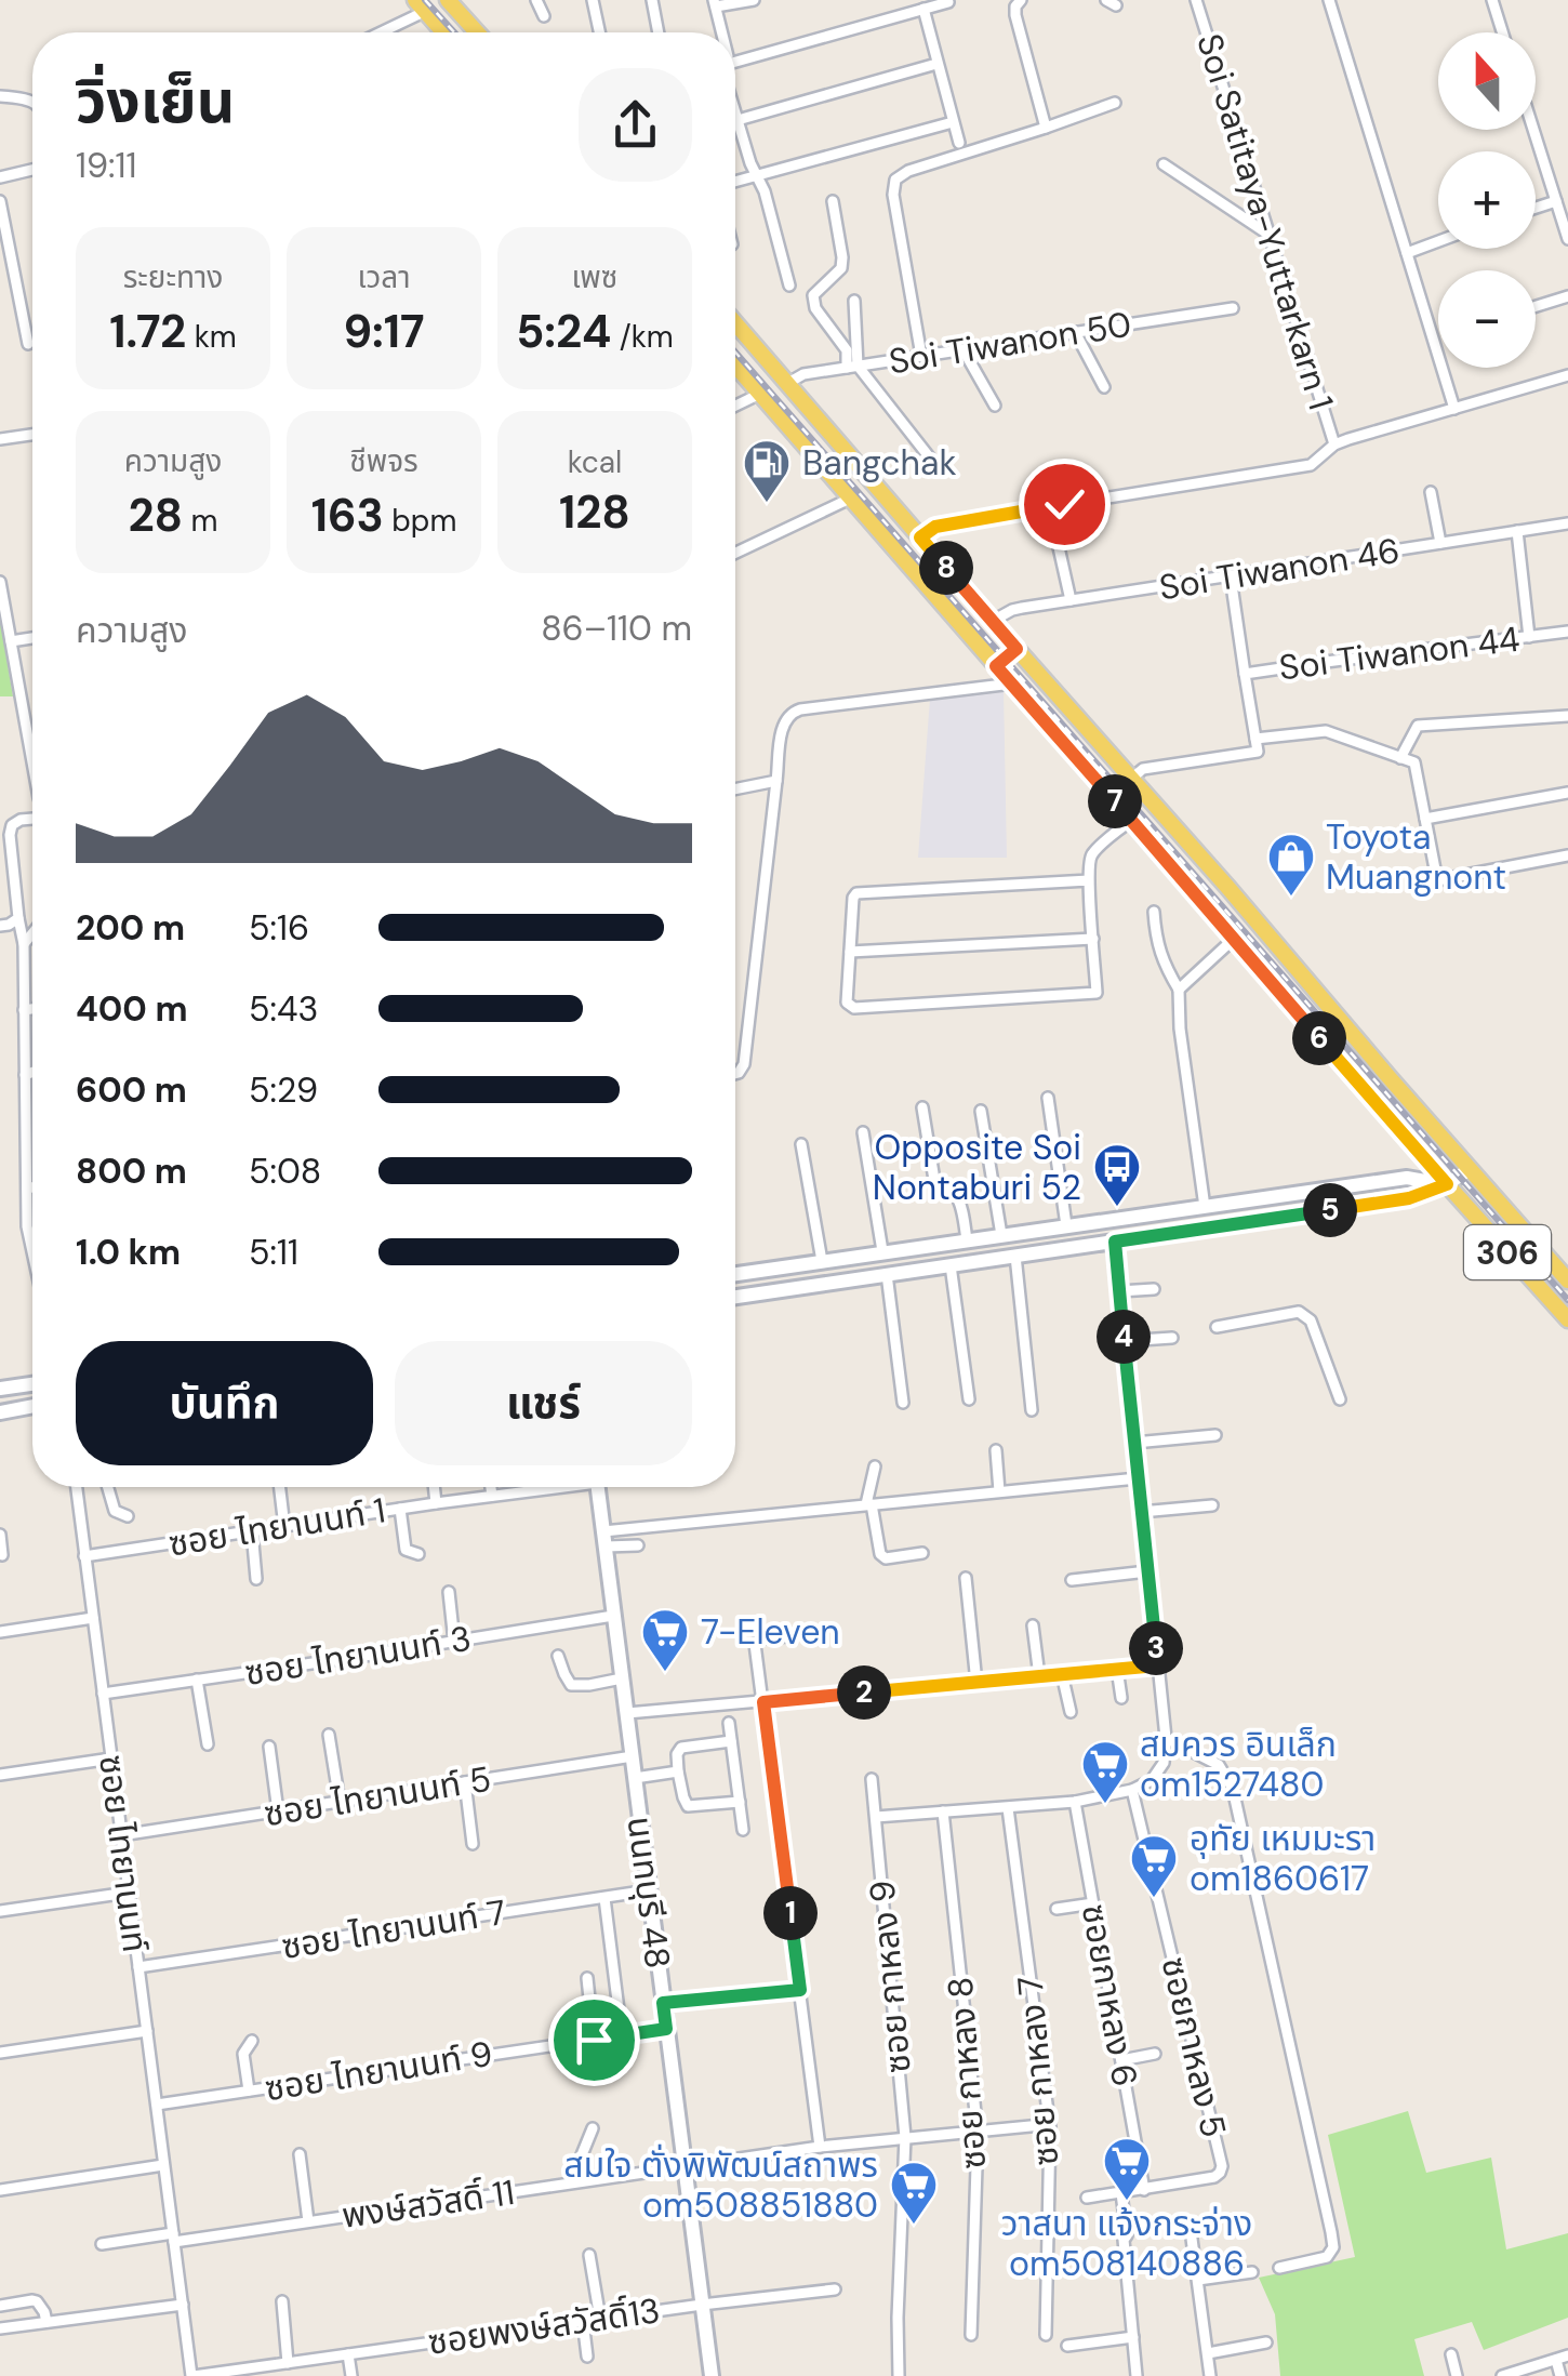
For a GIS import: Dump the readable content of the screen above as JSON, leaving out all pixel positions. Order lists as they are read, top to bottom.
{
  "streets": {
    "main road": ["306", "นนทบุรี 48"],
    "street": [
      "Soi Satitaya-Yuttarkarn 1",
      "Soi Tiwanon 50",
      "Soi Tiwanon 46",
      "Soi Tiwanon 44",
      "ซอย ไทยานนท์ 1",
      "ซอย ไทยานนท์ 3",
      "ซอย ไทยานนท์ 5",
      "ซอย ไทยานนท์",
      "ซอย ไทยานนท์ 7",
      "ซอย กาหลง 9",
      "ซอยกาหลง 6",
      "ซอยกาหลง 5",
      "ซอย ไทยานนท์ 9",
      "ซอย กาหลง 7",
      "ซอย กาหลง 8",
      "พงษ์สวัสดิ์ 11",
      "ซอยพงษ์สวัสดิ์13"
    ]
  },
  "crossings": [
    ["Soi Tiwanon 50", "306"],
    ["Soi Tiwanon 46", "306"],
    ["ซอย ไทยานนท์ 1", "ซอย ไทยานนท์"],
    ["ซอย ไทยานนท์ 3", "ซอย ไทยานนท์"],
    ["ซอย ไทยานนท์ 3", "นนทบุรี 48"],
    ["ซอย ไทยานนท์ 5", "ซอย ไทยานนท์"],
    ["ซอย ไทยานนท์ 5", "นนทบุรี 48"],
    ["ซอย ไทยานนท์", "ซอย ไทยานนท์ 7"],
    ["ซอย ไทยานนท์", "ซอย ไทยานนท์ 9"],
    ["ซอย ไทยานนท์", "พงษ์สวัสดิ์ 11"],
    ["ซอย ไทยานนท์", "ซอยพงษ์สวัสดิ์13"],
    ["นนทบุรี 48", "ซอย ไทยานนท์ 7"],
    ["นนทบุรี 48", "ซอย ไทยานนท์ 9"],
    ["นนทบุรี 48", "พงษ์สวัสดิ์ 11"],
    ["นนทบุรี 48", "ซอยพงษ์สวัสดิ์13"],
    ["ซอย กาหลง 9", "พงษ์สวัสดิ์ 11"],
    ["ซอยกาหลง 6", "ซอยกาหลง 5"],
    ["ซอย กาหลง 7", "พงษ์สวัสดิ์ 11"],
    ["ซอย กาหลง 8", "พงษ์สวัสดิ์ 11"]
  ],
  "places": {
    "fuel station": ["Bangchak"],
    "shop": ["Toyota Muangnont"],
    "bus stop": ["Opposite Soi Nontaburi 52"],
    "supermarket": [
      "7-Eleven",
      "สมควร อินเล็ก om1527480",
      "อุทัย เหมมะรา om1860617",
      "วาสนา แจ้งกระจ่าง om508140886",
      "สมใจ ตั่งพิพัฒน์สถาพร om508851880"
    ]
  },
  "north": "top",
  "page": {
    "map_buttons": ["+", "−"],
    "heading": ["วิ่งเย็น", "19:11"],
    "stats": [
      ["ระยะทาง", "1.72 km"],
      ["เวลา", "9:17"],
      ["เพซ", "5:24 /km"],
      ["ความสูง", "28 m"],
      ["ชีพจร", "163 bpm"],
      ["kcal", "128"]
    ],
    "pins": [
      "8",
      "7",
      "6",
      "5",
      "4",
      "3",
      "2",
      "1"
    ],
    "chart": ["ความสูง", "86–110 m"],
    "list": [
      {
        "name": "200 m",
        "note": "5:16"
      },
      {
        "name": "400 m",
        "note": "5:43"
      },
      {
        "name": "600 m",
        "note": "5:29"
      },
      {
        "name": "800 m",
        "note": "5:08"
      },
      {
        "name": "1.0 km",
        "note": "5:11"
      }
    ],
    "buttons": ["บันทึก", "แชร์"]
  }
}
